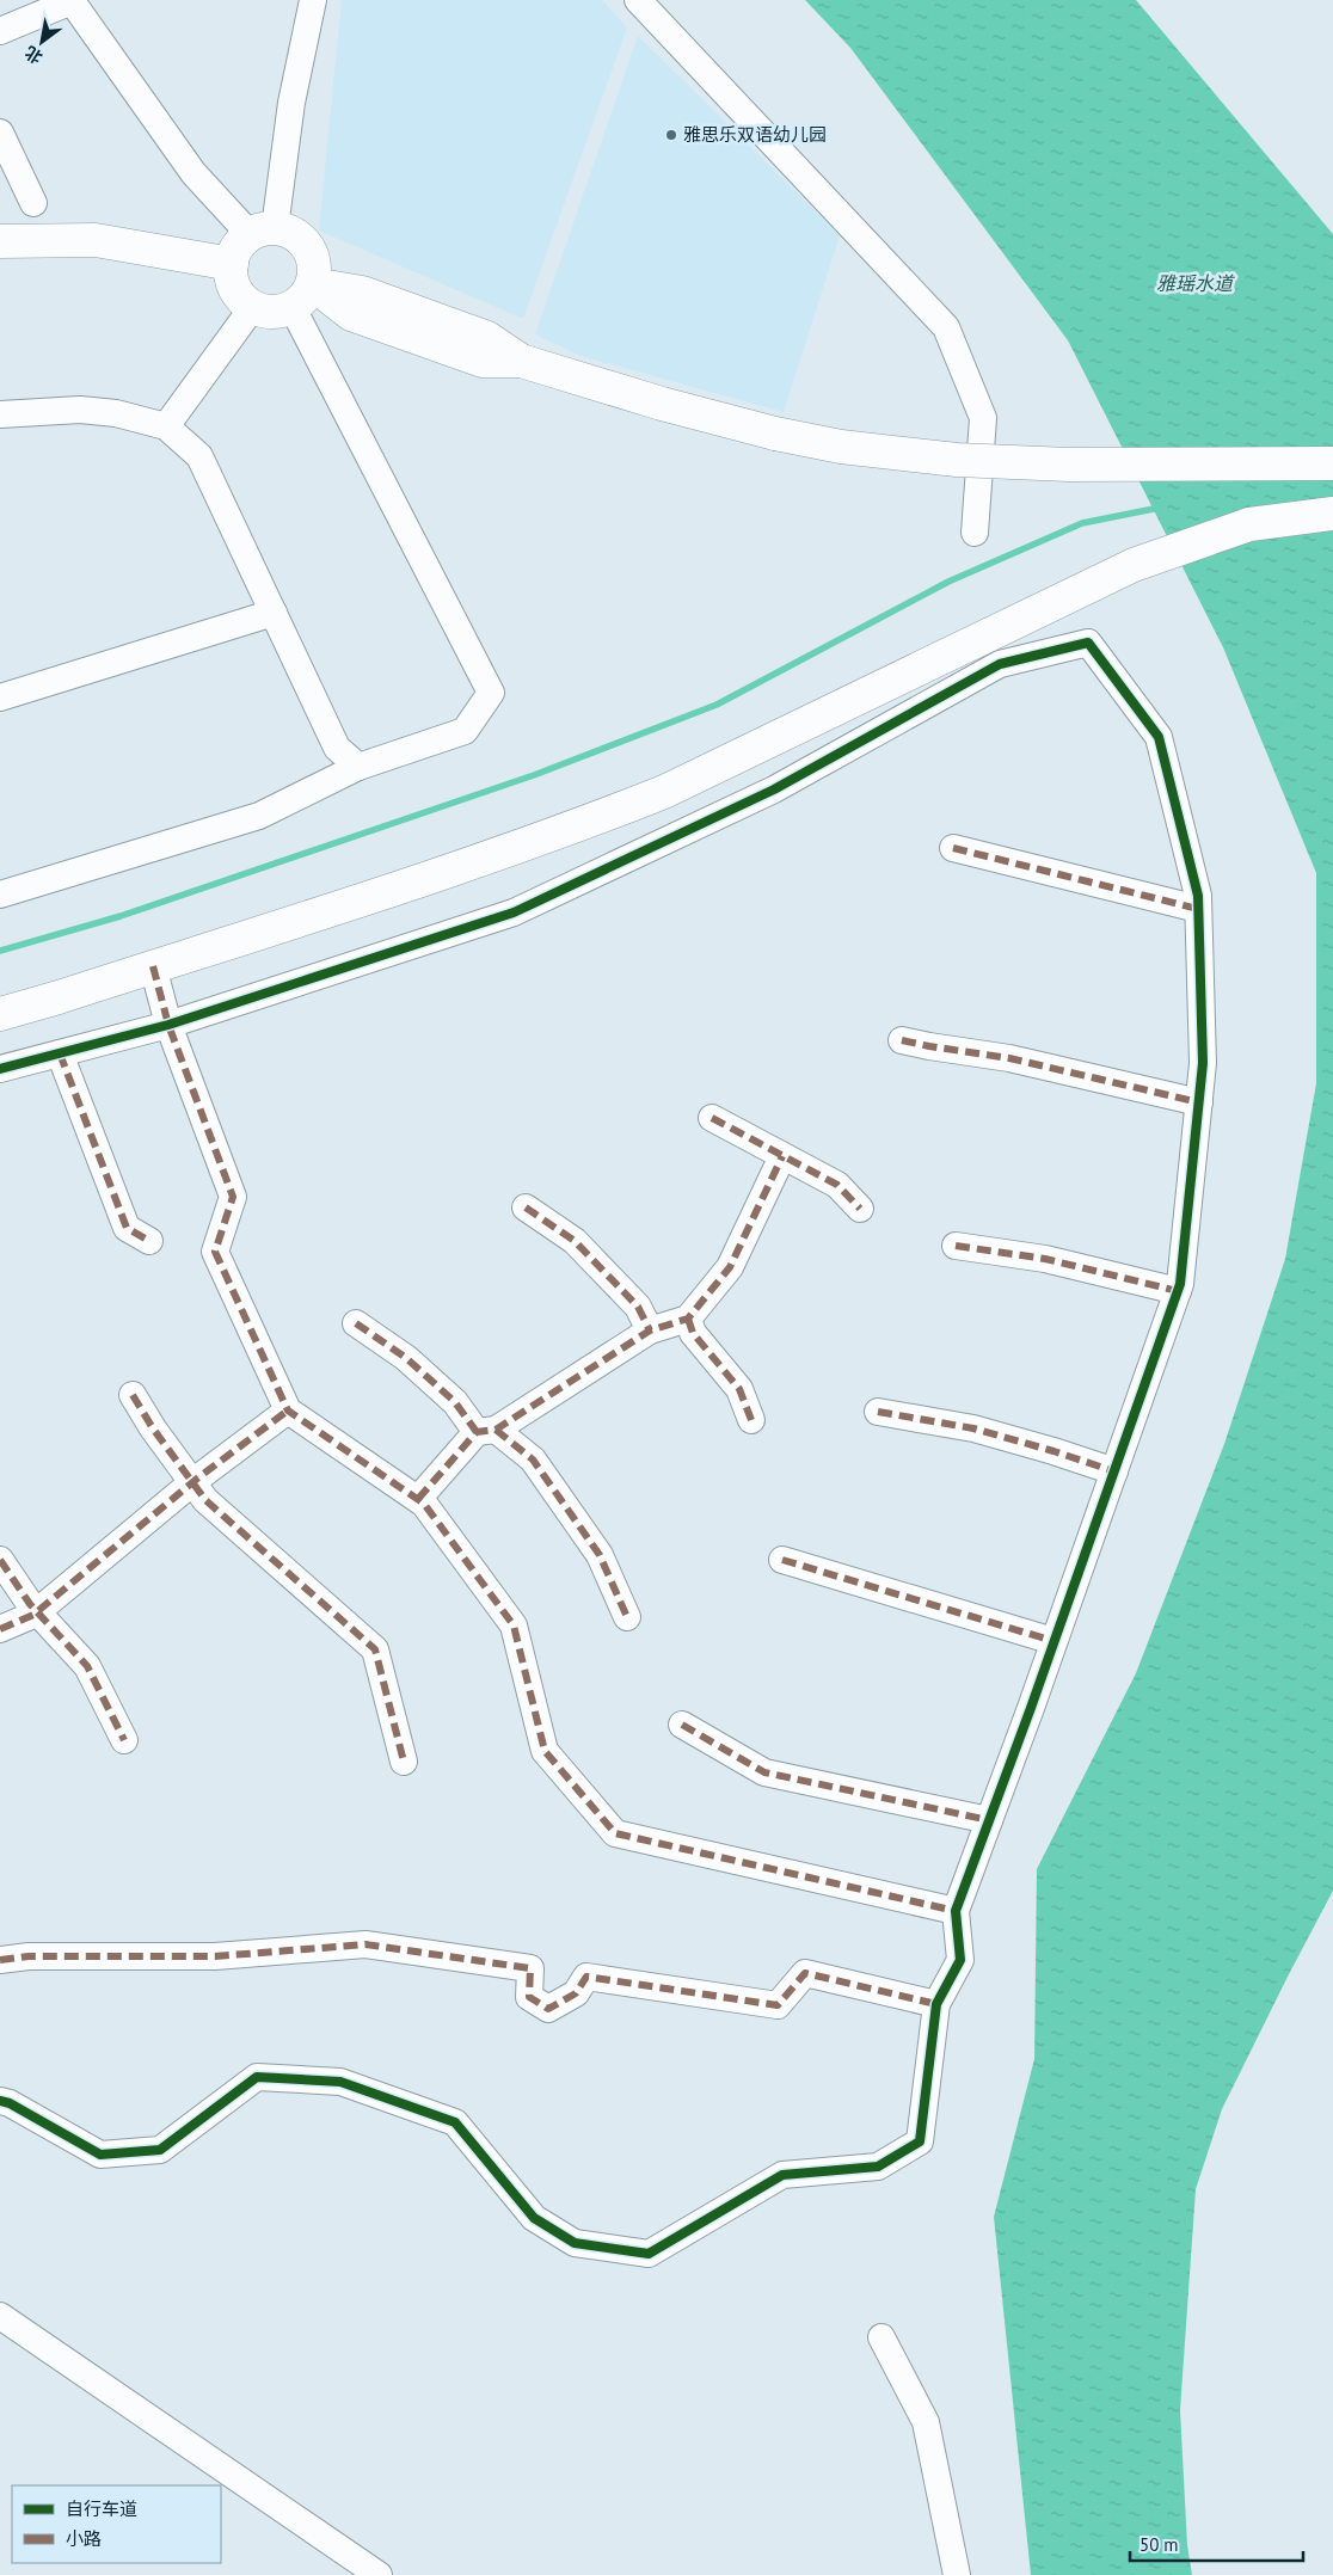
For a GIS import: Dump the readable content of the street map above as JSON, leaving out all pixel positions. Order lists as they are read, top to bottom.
{
  "water": ["雅瑶水道"],
  "places": ["雅思乐双语幼儿园"],
  "legend": ["自行车道", "小路"],
  "scale_bar": "50 m",
  "north": "bottom left"
}
